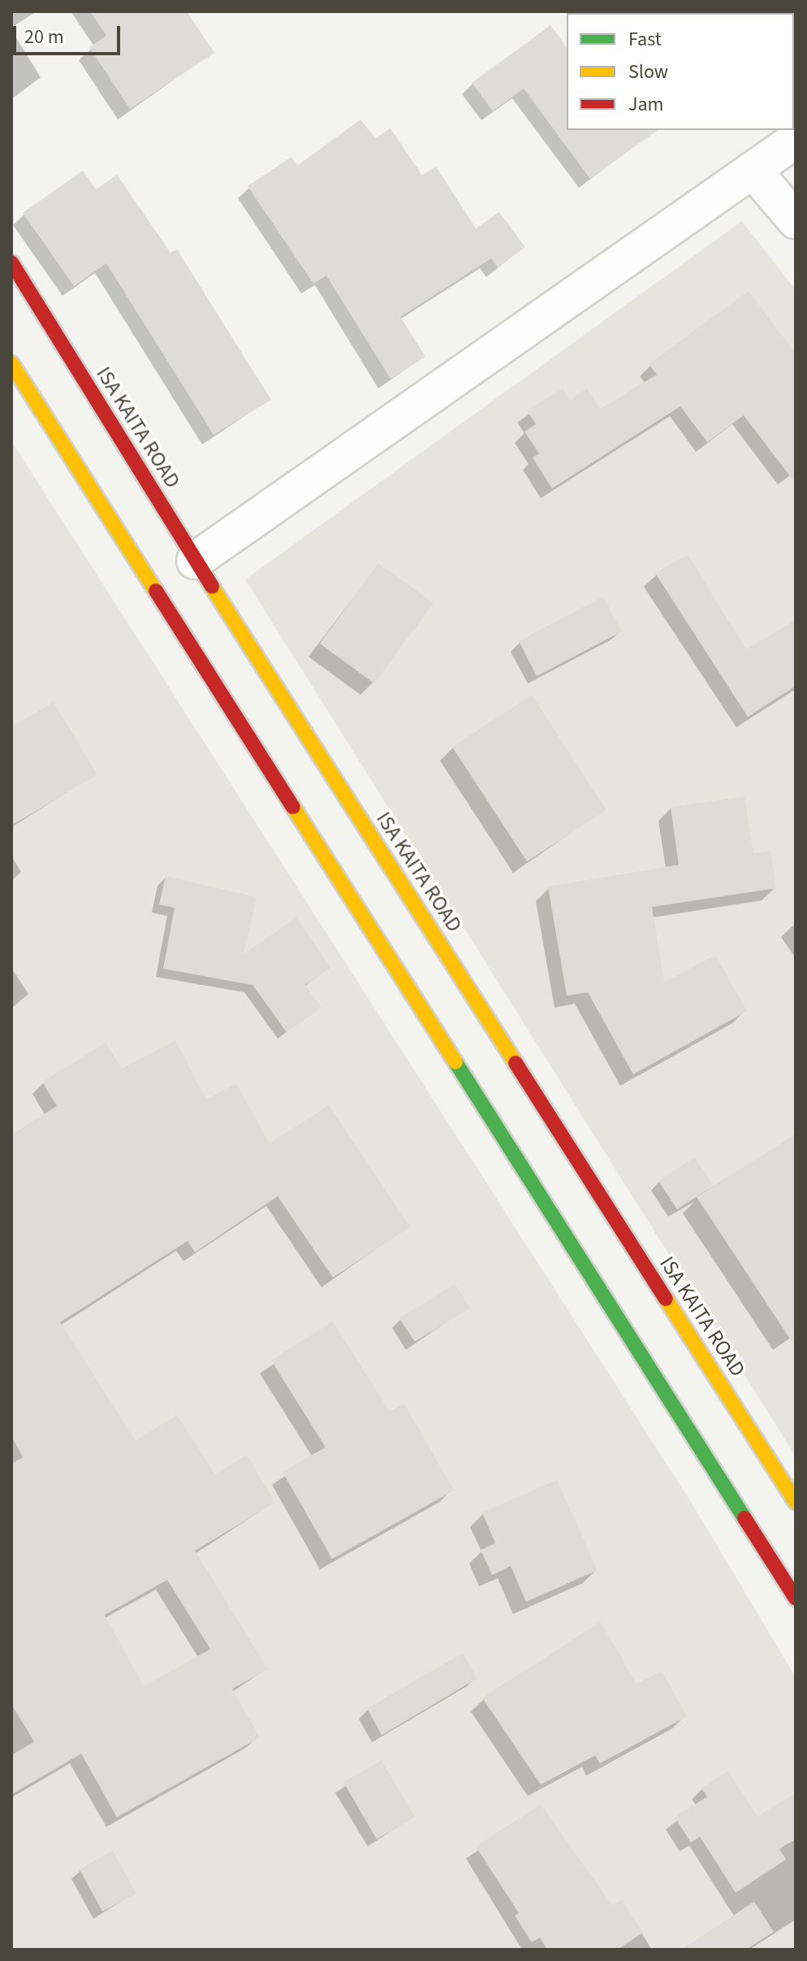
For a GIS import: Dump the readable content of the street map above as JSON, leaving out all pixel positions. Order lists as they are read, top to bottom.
{
  "streets": {
    "main road": ["ISA KAITA ROAD"]
  },
  "legend": ["Fast", "Slow", "Jam"],
  "scale_bar": "20 m"
}
